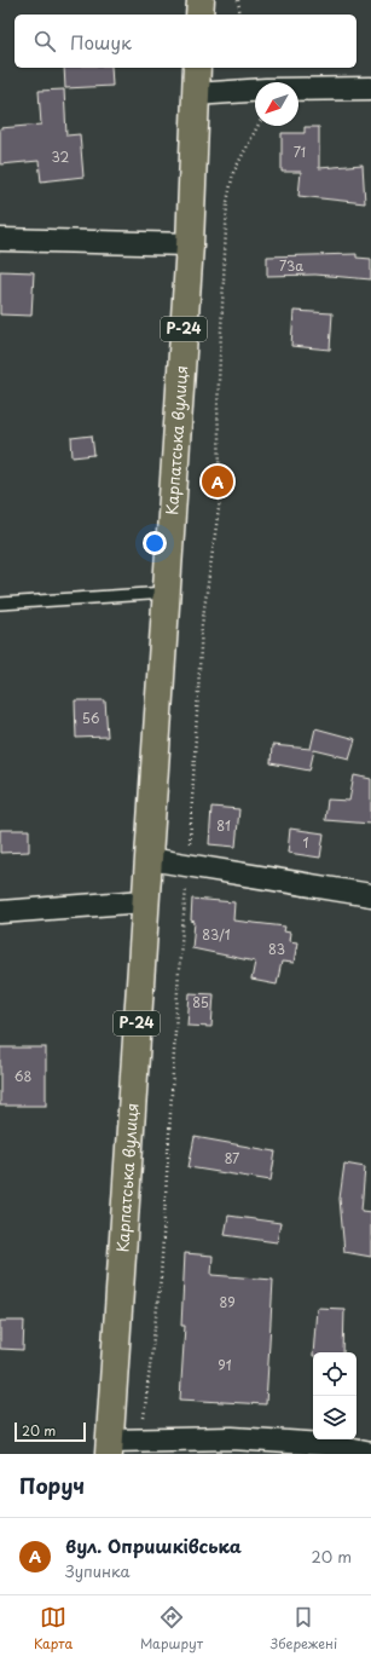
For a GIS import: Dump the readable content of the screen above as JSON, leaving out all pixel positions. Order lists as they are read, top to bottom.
{
  "streets": {
    "main road": ["Р-24", "Карпатська вулиця"]
  },
  "house_numbers": [
    "71",
    "32",
    "73а",
    "56",
    "81",
    "1",
    "83/1",
    "83",
    "85",
    "68",
    "87",
    "89",
    "91"
  ],
  "scale_bar": "20 m",
  "north": "bottom left",
  "page": {
    "search": "Пошук",
    "pins": "A",
    "scale": "20 m",
    "heading": "Поруч",
    "list": [
      {
        "mark": "A",
        "name": "вул. Опришківська",
        "note": "Зупинка",
        "value": "20 m"
      }
    ],
    "nav": ["Карта", "Маршрут", "Збережені"]
  }
}
